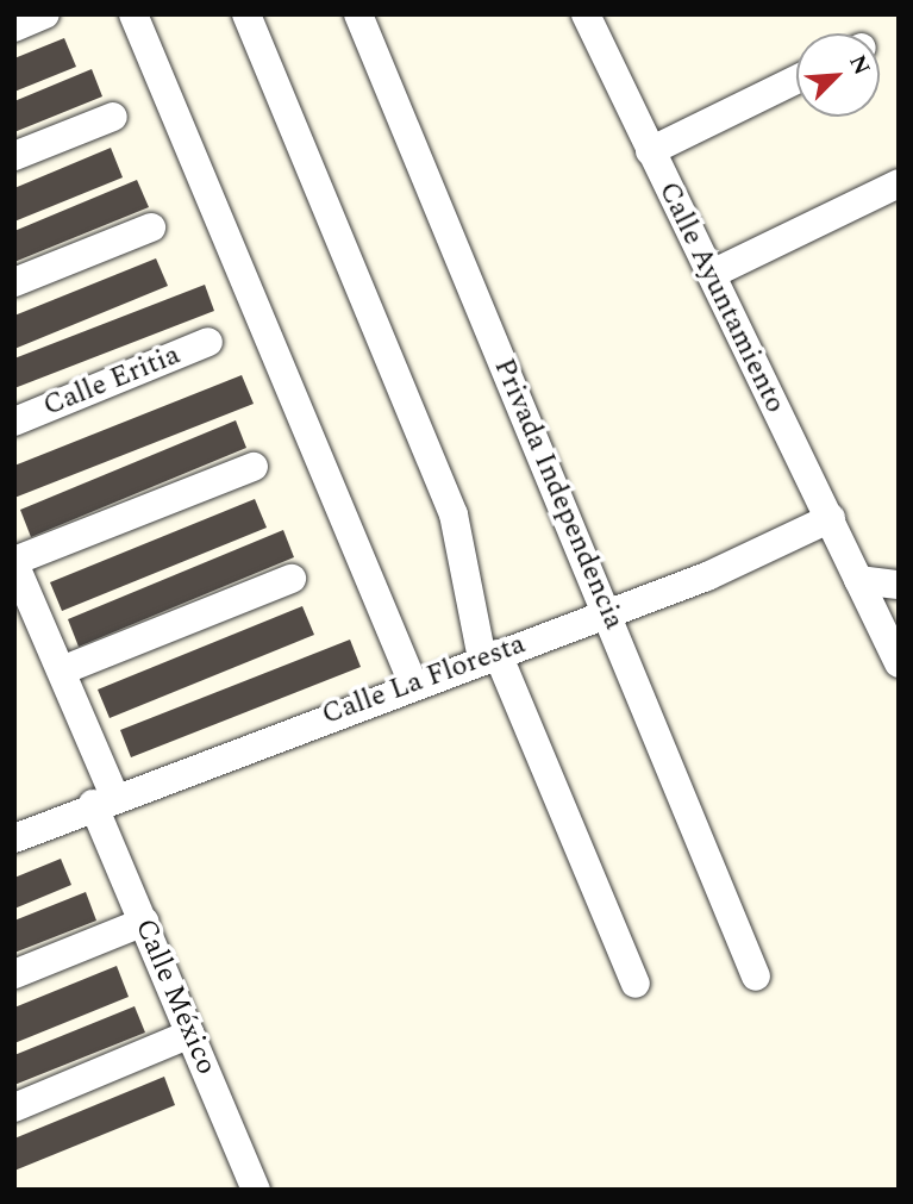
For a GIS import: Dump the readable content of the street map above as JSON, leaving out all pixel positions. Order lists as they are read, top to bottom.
{
  "streets": {
    "street": [
      "Calle Ayuntamiento",
      "Calle Eritia",
      "Privada Independencia",
      "Calle La Floresta",
      "Calle México"
    ]
  },
  "crossings": [
    ["Calle Ayuntamiento", "Calle La Floresta"],
    ["Privada Independencia", "Calle La Floresta"],
    ["Calle La Floresta", "Calle México"]
  ],
  "north": "top right"
}
